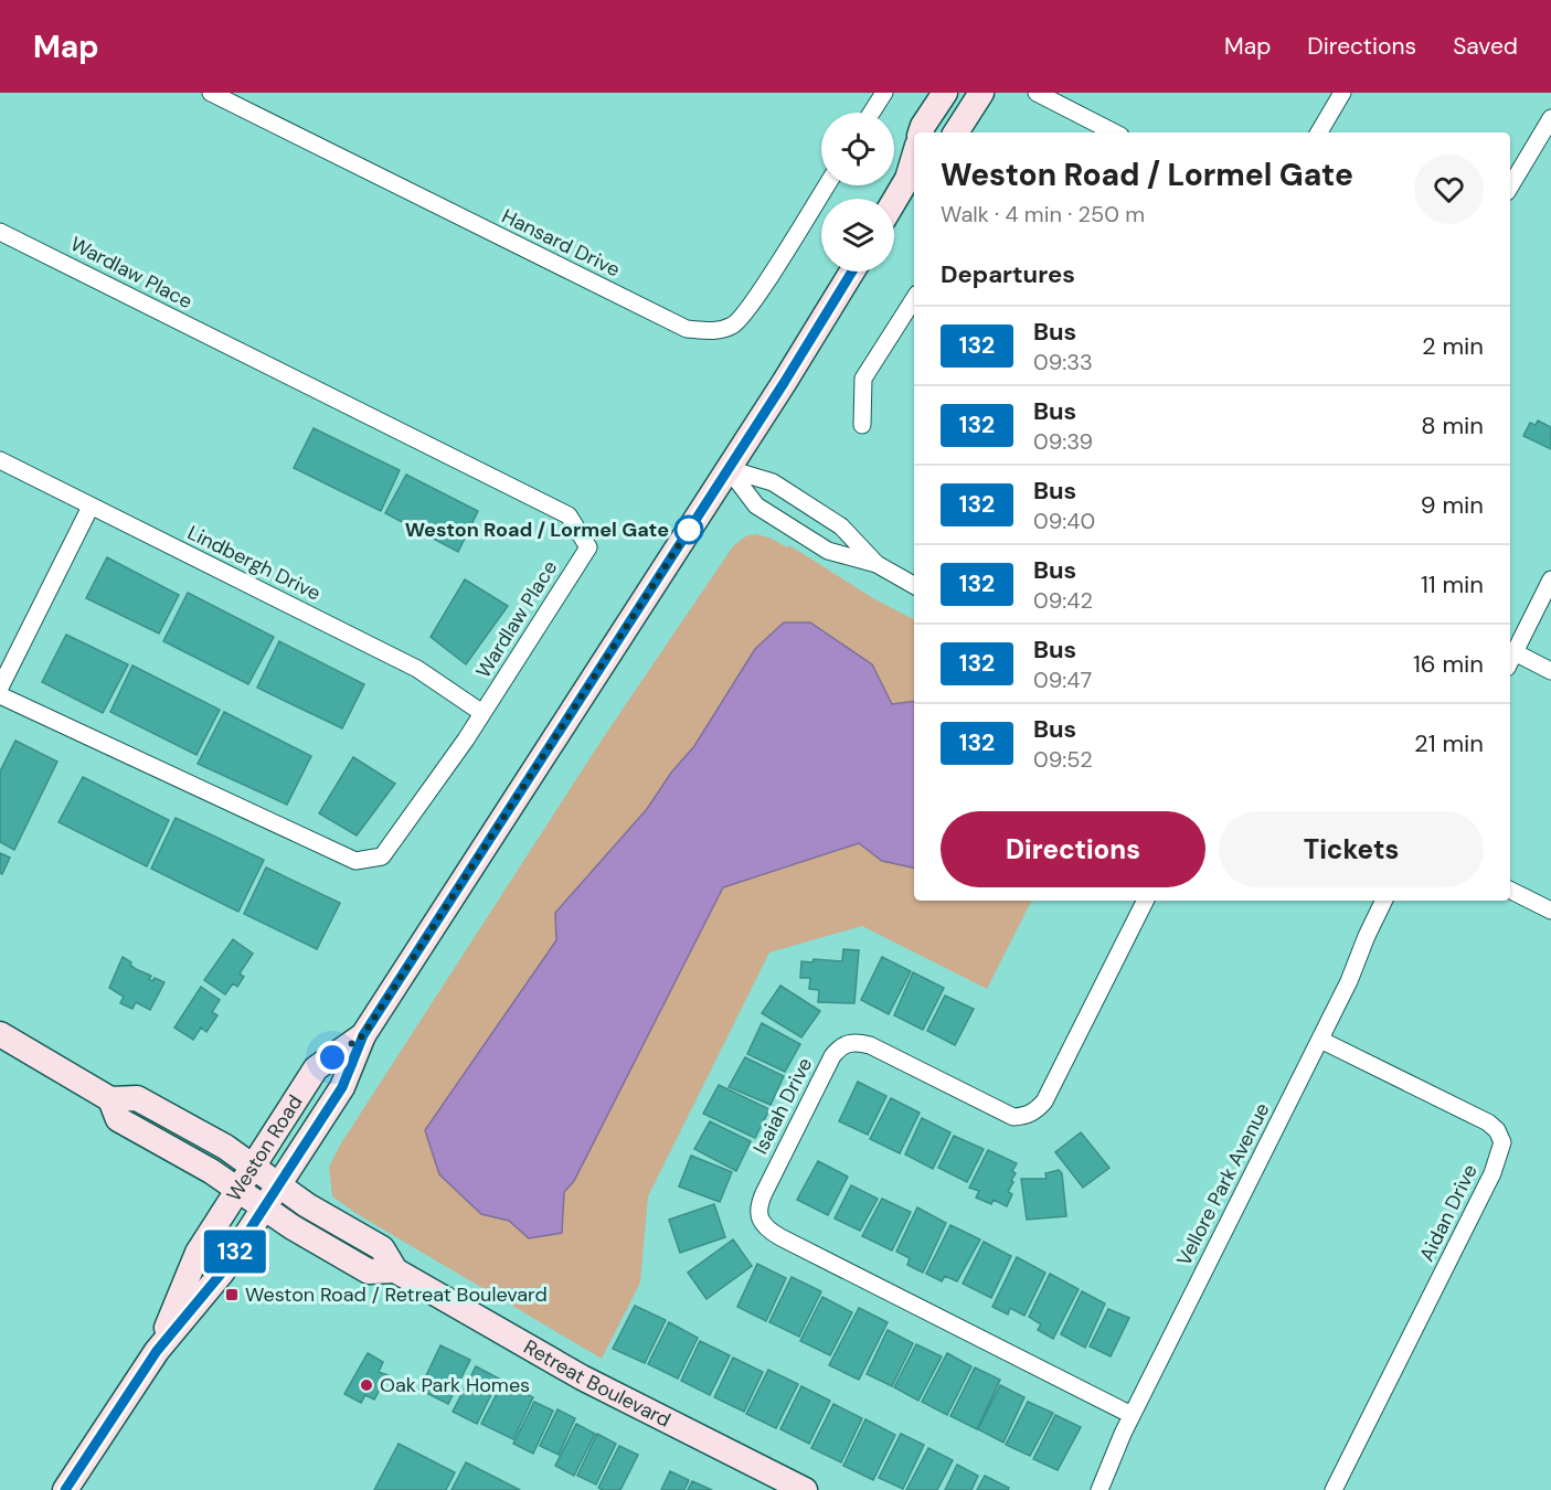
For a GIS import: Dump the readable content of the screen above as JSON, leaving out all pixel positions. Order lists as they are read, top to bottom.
{
  "streets": {
    "main road": ["Weston Road", "Retreat Boulevard"],
    "street": [
      "Hansard Drive",
      "Wardlaw Place",
      "Lindbergh Drive",
      "Isaiah Drive",
      "Vellore Park Avenue",
      "Aidan Drive"
    ]
  },
  "crossings": [
    ["Wardlaw Place", "Lindbergh Drive"],
    ["Isaiah Drive", "Vellore Park Avenue"],
    ["Weston Road", "Retreat Boulevard"],
    ["Vellore Park Avenue", "Aidan Drive"]
  ],
  "places": {
    "other": ["Weston Road / Lormel Gate", "Oak Park Homes"],
    "transit": ["Weston Road / Retreat Boulevard"]
  },
  "lines": ["bus line 132"],
  "page": {
    "header": "Map",
    "nav": ["Map", "Directions", "Saved"],
    "on_map": "132",
    "heading": [
      ["Weston Road / Lormel Gate", "Walk · 4 min · 250 m"],
      "Departures"
    ],
    "list": [
      {
        "mark": "132",
        "name": "Bus",
        "note": "09:33",
        "value": "2 min"
      },
      {
        "mark": "132",
        "name": "Bus",
        "note": "09:39",
        "value": "8 min"
      },
      {
        "mark": "132",
        "name": "Bus",
        "note": "09:40",
        "value": "9 min"
      },
      {
        "mark": "132",
        "name": "Bus",
        "note": "09:42",
        "value": "11 min"
      },
      {
        "mark": "132",
        "name": "Bus",
        "note": "09:47",
        "value": "16 min"
      },
      {
        "mark": "132",
        "name": "Bus",
        "note": "09:52",
        "value": "21 min"
      }
    ],
    "buttons": ["Directions", "Tickets"]
  }
}
